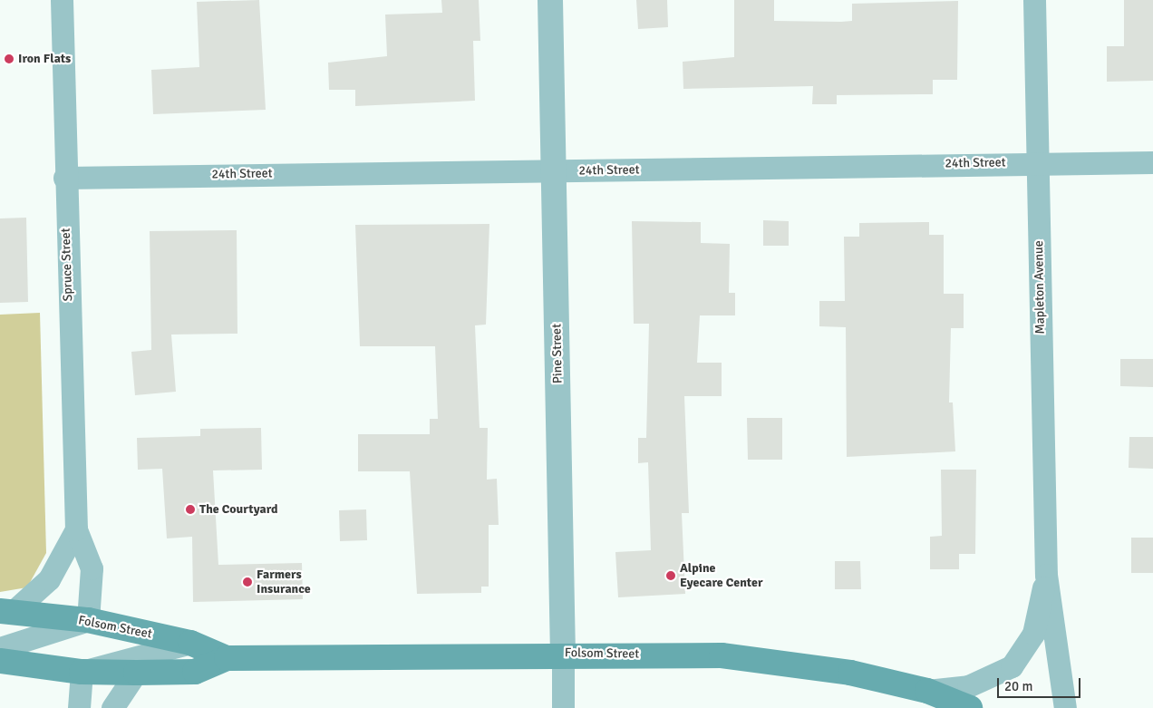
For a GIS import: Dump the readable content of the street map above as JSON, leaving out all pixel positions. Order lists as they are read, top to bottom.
{
  "streets": {
    "main road": ["Folsom Street"],
    "street": [
      "24th Street",
      "Spruce Street",
      "Mapleton Avenue",
      "Pine Street"
    ]
  },
  "crossings": [
    ["24th Street", "Spruce Street"],
    ["24th Street", "Mapleton Avenue"],
    ["24th Street", "Pine Street"],
    ["Spruce Street", "Folsom Street"],
    ["Mapleton Avenue", "Folsom Street"],
    ["Pine Street", "Folsom Street"]
  ],
  "places": [
    "Iron Flats",
    "The Courtyard",
    "Alpine Eyecare Center",
    "Farmers Insurance"
  ],
  "scale_bar": "20 m"
}
